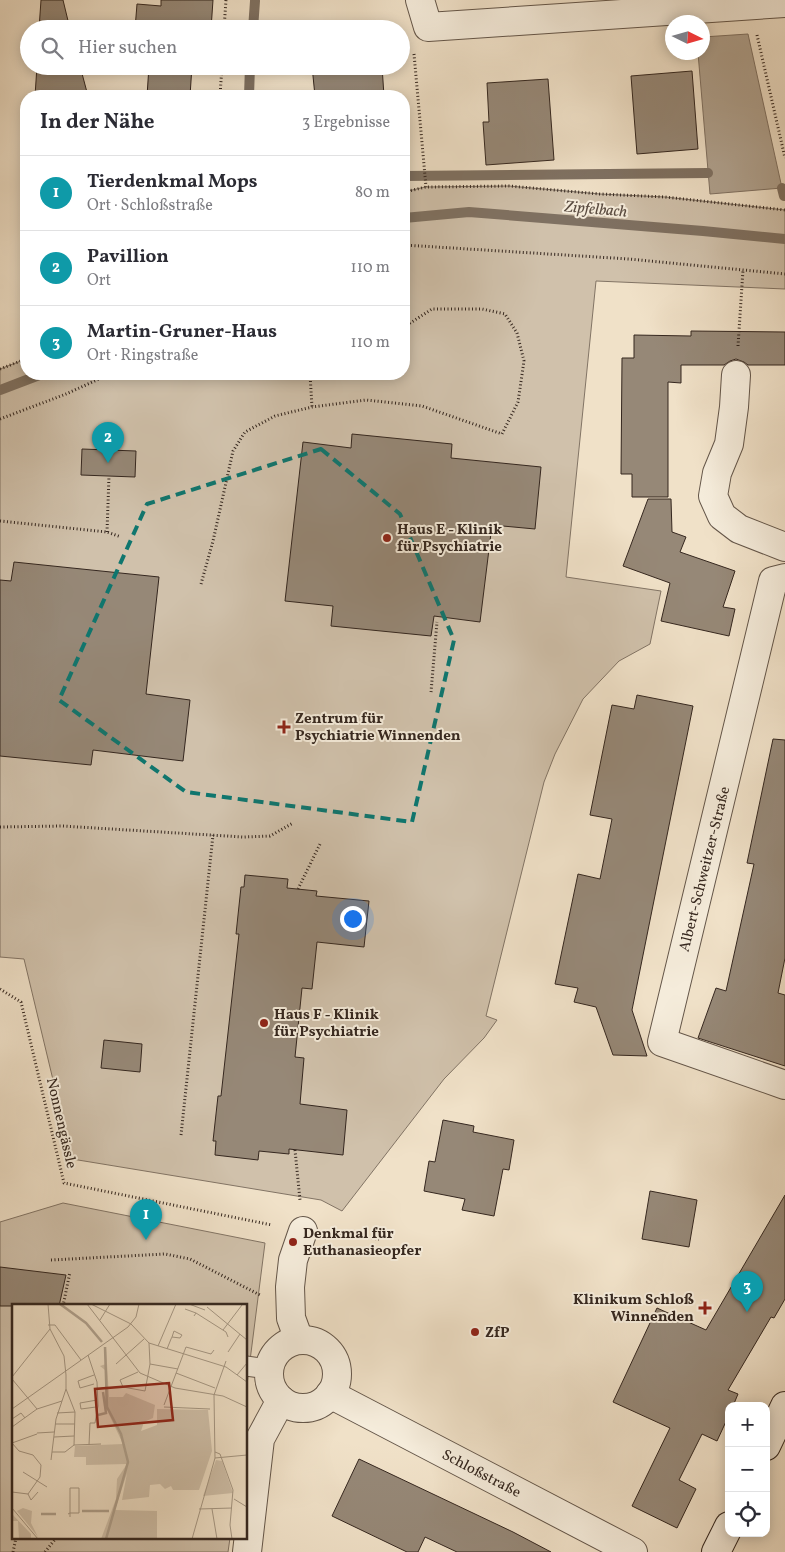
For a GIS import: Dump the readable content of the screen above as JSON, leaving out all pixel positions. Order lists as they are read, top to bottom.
{
  "streets": {
    "street": ["Albert-Schweitzer-Straße", "Schloßstraße"],
    "path": ["Nonnengässle"]
  },
  "water": ["Zipfelbach"],
  "places": {
    "other": [
      "Haus E - Klinik für Psychiatrie",
      "Haus F - Klinik für Psychiatrie",
      "Denkmal für Euthanasieopfer",
      "ZfP"
    ],
    "health": ["Zentrum für Psychiatrie Winnenden", "Klinikum Schloß Winnenden"]
  },
  "north": "right",
  "page": {
    "search": "Hier suchen",
    "heading": ["In der Nähe", "3 Ergebnisse"],
    "list": [
      {
        "mark": "1",
        "name": "Tierdenkmal Mops",
        "note": "Ort · Schloßstraße",
        "value": "80 m"
      },
      {
        "mark": "2",
        "name": "Pavillion",
        "note": "Ort",
        "value": "110 m"
      },
      {
        "mark": "3",
        "name": "Martin-Gruner-Haus",
        "note": "Ort · Ringstraße",
        "value": "110 m"
      }
    ],
    "pins": ["2", "1", "3"],
    "map_buttons": ["+", "−"]
  }
}
